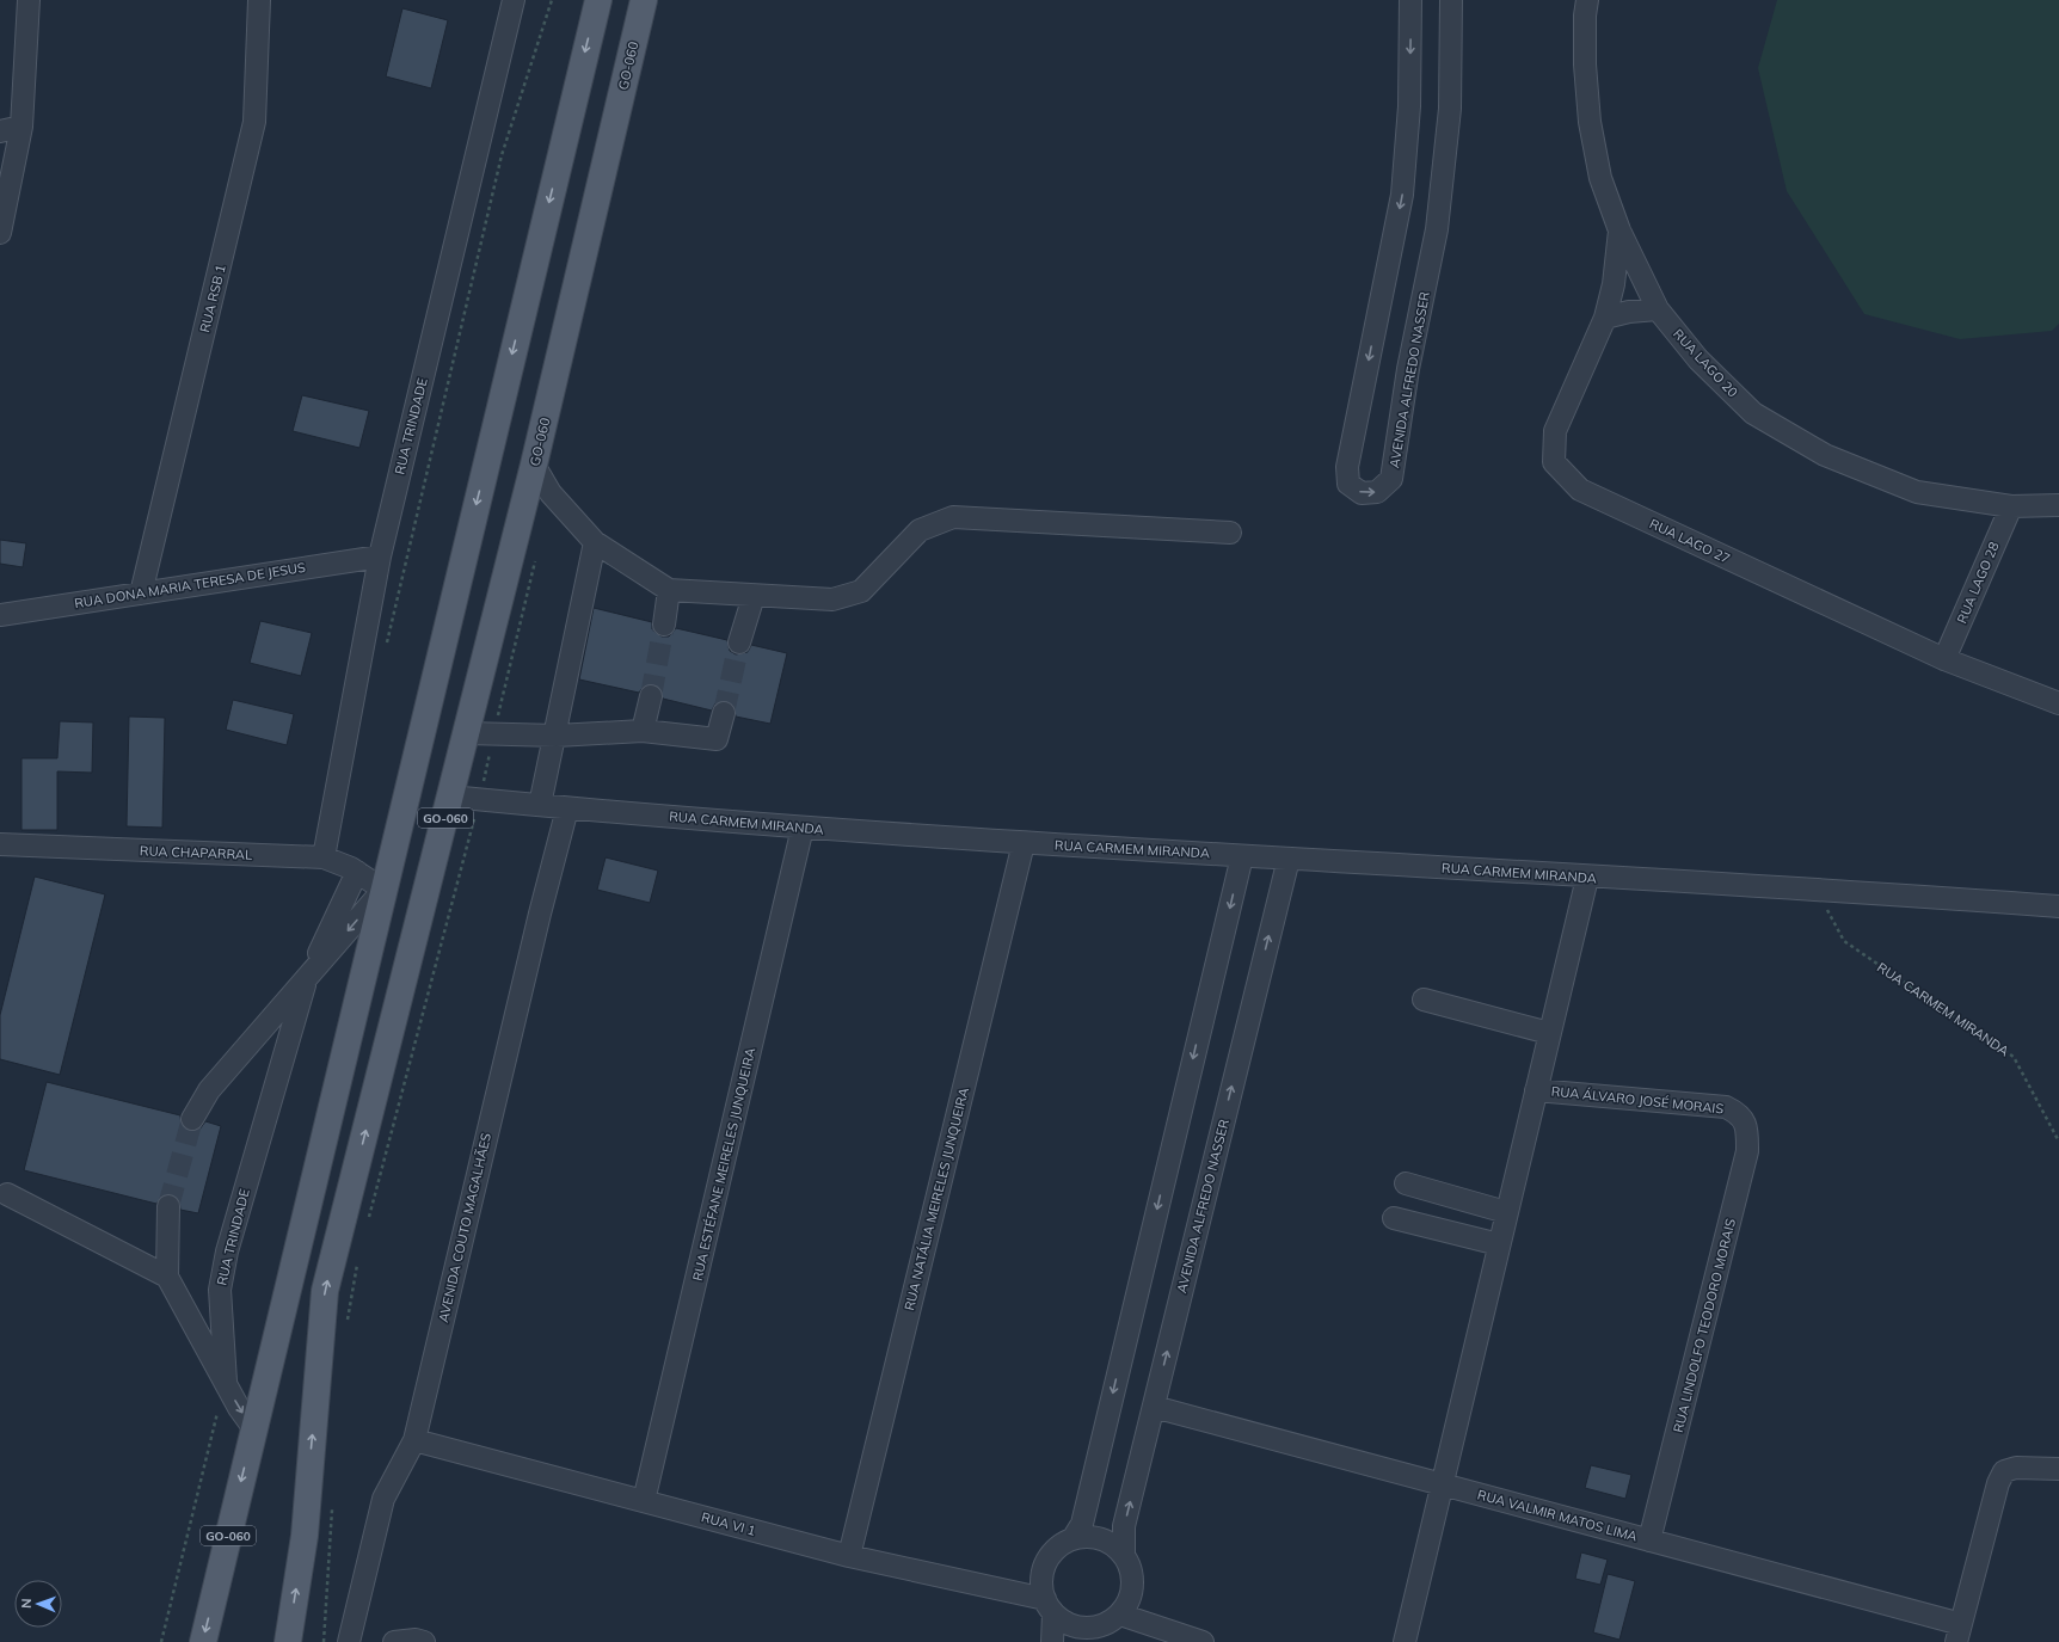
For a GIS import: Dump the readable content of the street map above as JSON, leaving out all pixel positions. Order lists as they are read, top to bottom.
{
  "streets": {
    "main road": ["GO-060"],
    "street": [
      "RUA RSB 1",
      "RUA LAGO 20",
      "AVENIDA ALFREDO NASSER",
      "RUA TRINDADE",
      "RUA LAGO 27",
      "RUA LAGO 28",
      "RUA DONA MARIA TERESA DE JESUS",
      "RUA CARMEM MIRANDA",
      "RUA CHAPARRAL",
      "RUA ÁLVARO JOSÉ MORAIS",
      "RUA ESTÉFANE MEIRELES JUNQUEIRA",
      "RUA NATÁLIA MEIRELES JUNQUEIRA",
      "AVENIDA COUTO MAGALHÃES",
      "RUA LINDOLFO TEODORO MORAIS",
      "RUA VALMIR MATOS LIMA",
      "RUA VI 1"
    ]
  },
  "crossings": [
    ["GO-060", "RUA CARMEM MIRANDA"],
    ["GO-060", "RUA CHAPARRAL"],
    ["RUA RSB 1", "RUA DONA MARIA TERESA DE JESUS"],
    ["RUA LAGO 20", "RUA LAGO 27"],
    ["RUA LAGO 20", "RUA LAGO 28"],
    ["AVENIDA ALFREDO NASSER", "RUA CARMEM MIRANDA"],
    ["AVENIDA ALFREDO NASSER", "RUA VALMIR MATOS LIMA"],
    ["AVENIDA ALFREDO NASSER", "RUA VI 1"],
    ["RUA TRINDADE", "RUA DONA MARIA TERESA DE JESUS"],
    ["RUA TRINDADE", "RUA CHAPARRAL"],
    ["RUA LAGO 27", "RUA LAGO 28"],
    ["RUA CARMEM MIRANDA", "RUA ESTÉFANE MEIRELES JUNQUEIRA"],
    ["RUA CARMEM MIRANDA", "RUA NATÁLIA MEIRELES JUNQUEIRA"],
    ["RUA CARMEM MIRANDA", "AVENIDA COUTO MAGALHÃES"],
    ["RUA ÁLVARO JOSÉ MORAIS", "RUA LINDOLFO TEODORO MORAIS"],
    ["RUA ESTÉFANE MEIRELES JUNQUEIRA", "RUA VI 1"],
    ["RUA NATÁLIA MEIRELES JUNQUEIRA", "RUA VI 1"],
    ["AVENIDA COUTO MAGALHÃES", "RUA VI 1"],
    ["RUA LINDOLFO TEODORO MORAIS", "RUA VALMIR MATOS LIMA"]
  ],
  "north": "left"
}
